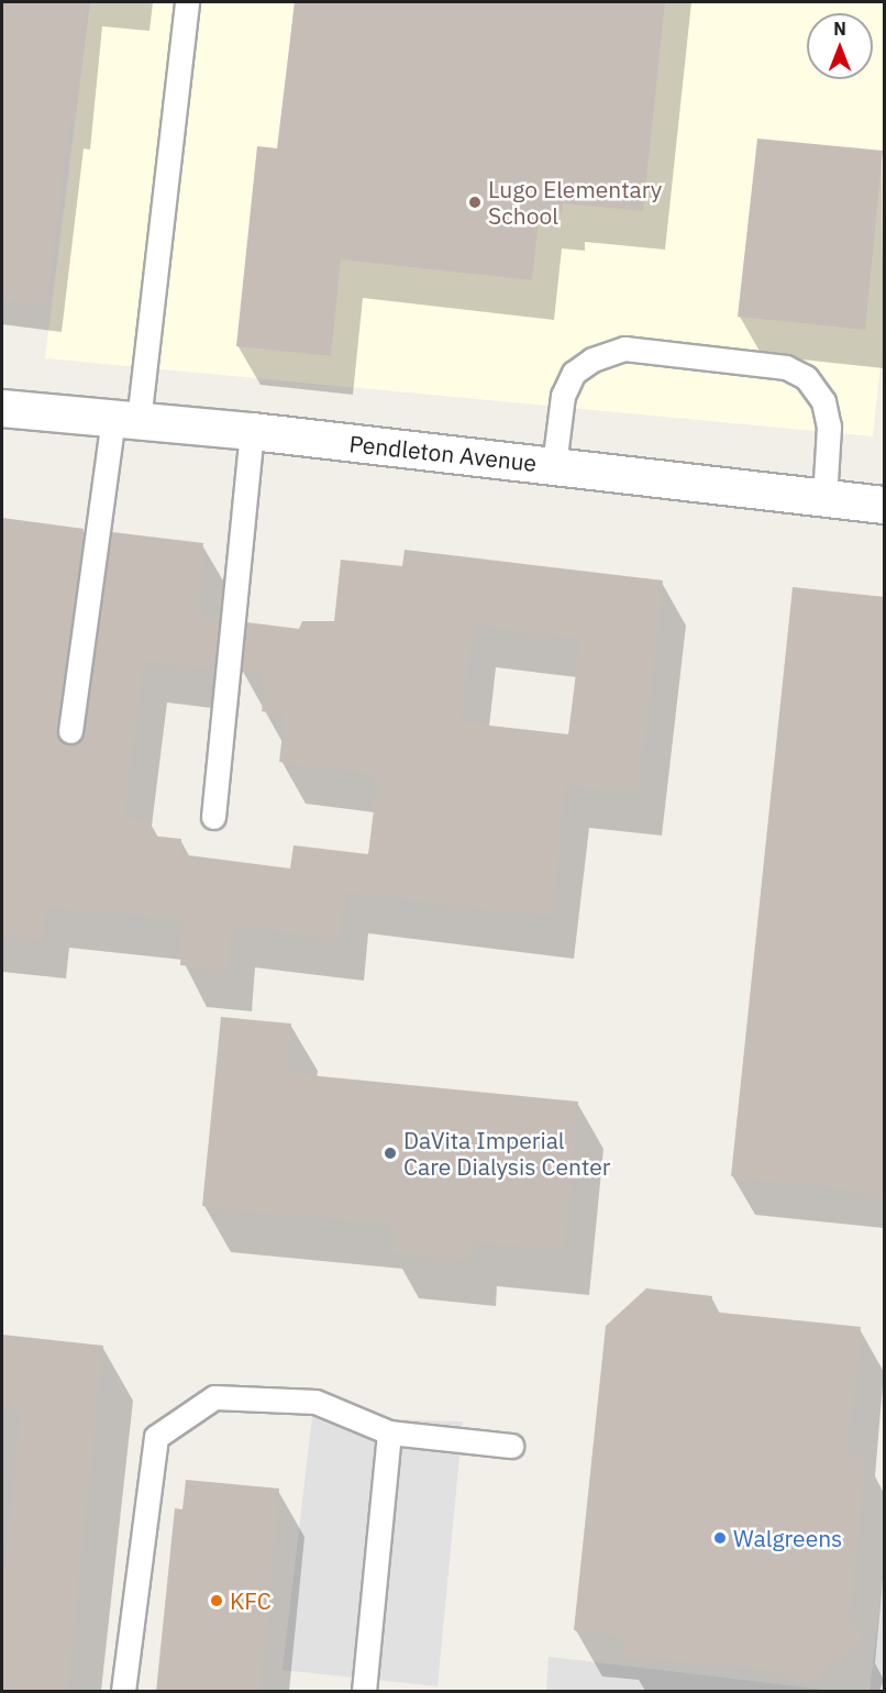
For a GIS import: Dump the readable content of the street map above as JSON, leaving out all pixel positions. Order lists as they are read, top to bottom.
{
  "streets": {
    "street": ["Pendleton Avenue"]
  },
  "places": [
    "Lugo Elementary School",
    "DaVita Imperial Care Dialysis Center",
    "Walgreens",
    "KFC"
  ],
  "north": "top"
}
